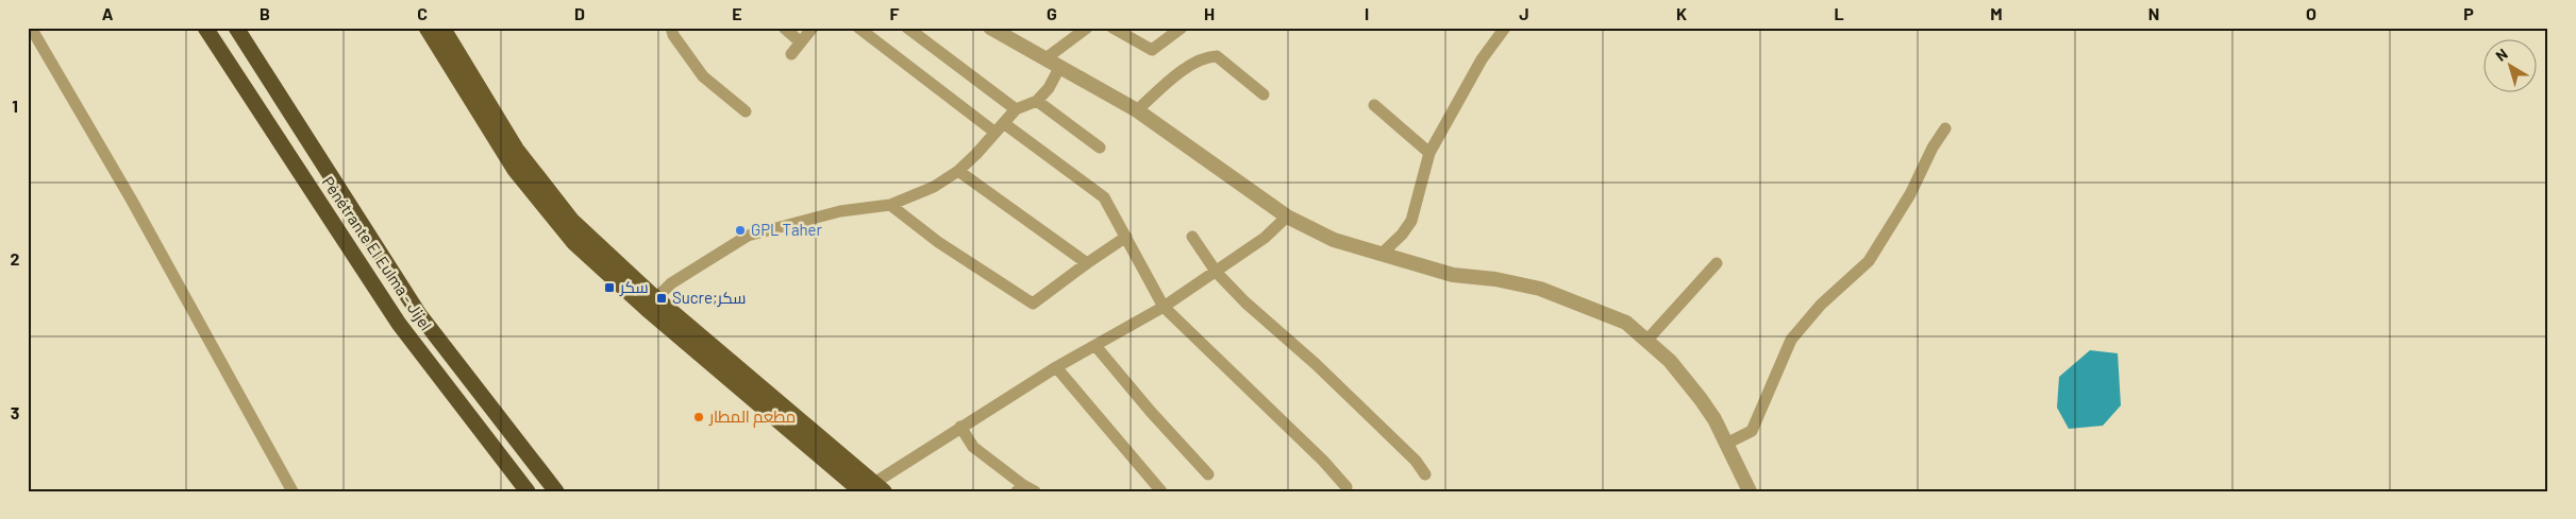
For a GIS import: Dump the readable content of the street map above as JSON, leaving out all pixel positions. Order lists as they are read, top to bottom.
{
  "streets": {
    "highway": ["Pénétrante El Eulma - Jijel"]
  },
  "places": {
    "other": ["GPL Taher", "مطعم المطار"],
    "transit": ["سكر", "Sucre;سكر"]
  },
  "north": "top left",
  "grid": {
    "columns": [
      "A",
      "B",
      "C",
      "D",
      "E",
      "F",
      "G",
      "H",
      "I",
      "J",
      "K",
      "L",
      "M",
      "N",
      "O",
      "P"
    ],
    "rows": ["1", "2", "3"]
  }
}
